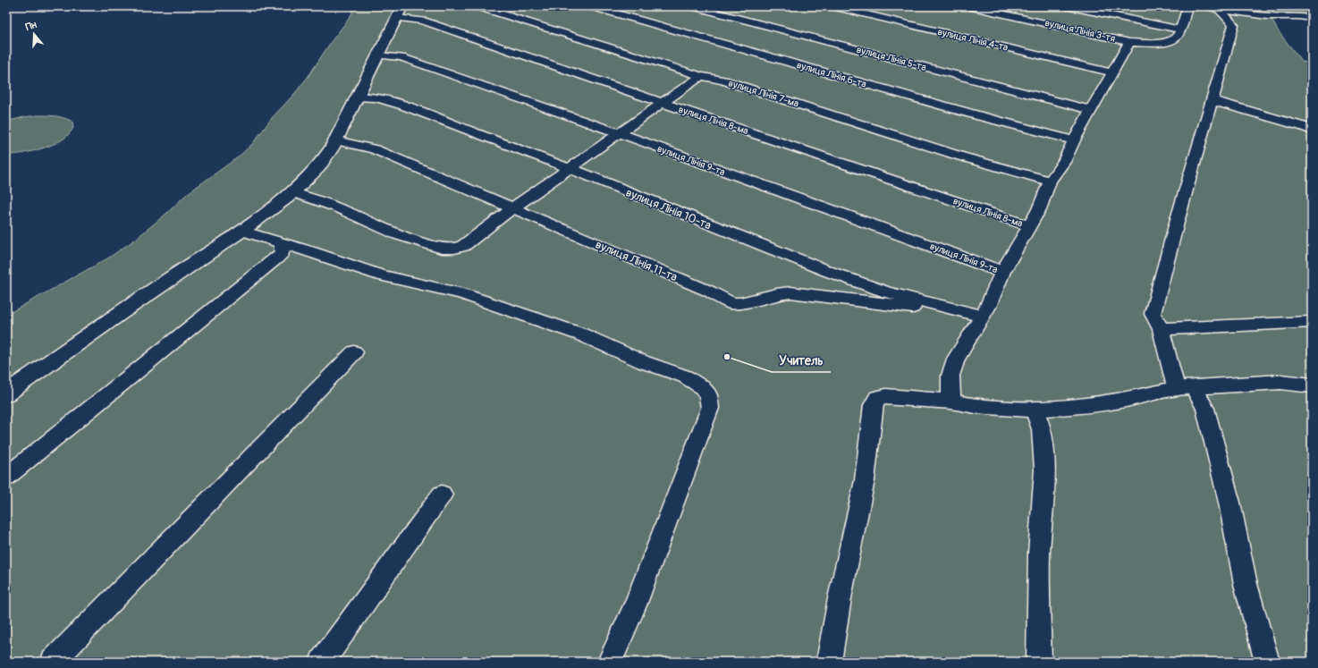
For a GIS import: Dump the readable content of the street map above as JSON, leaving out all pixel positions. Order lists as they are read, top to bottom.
{
  "streets": {
    "lane": [
      "вулиця Лінія 3-тя",
      "вулиця Лінія 4-та",
      "вулиця Лінія 5-та",
      "вулиця Лінія 6-та",
      "вулиця Лінія 7-ма",
      "вулиця Лінія 8-ма",
      "вулиця Лінія 9-та",
      "вулиця Лінія 10-та",
      "вулиця Лінія 11-та"
    ]
  },
  "crossings": [
    ["вулиця Лінія 10-та", "вулиця Лінія 11-та"]
  ],
  "places": ["Учитель"],
  "north": "top"
}
